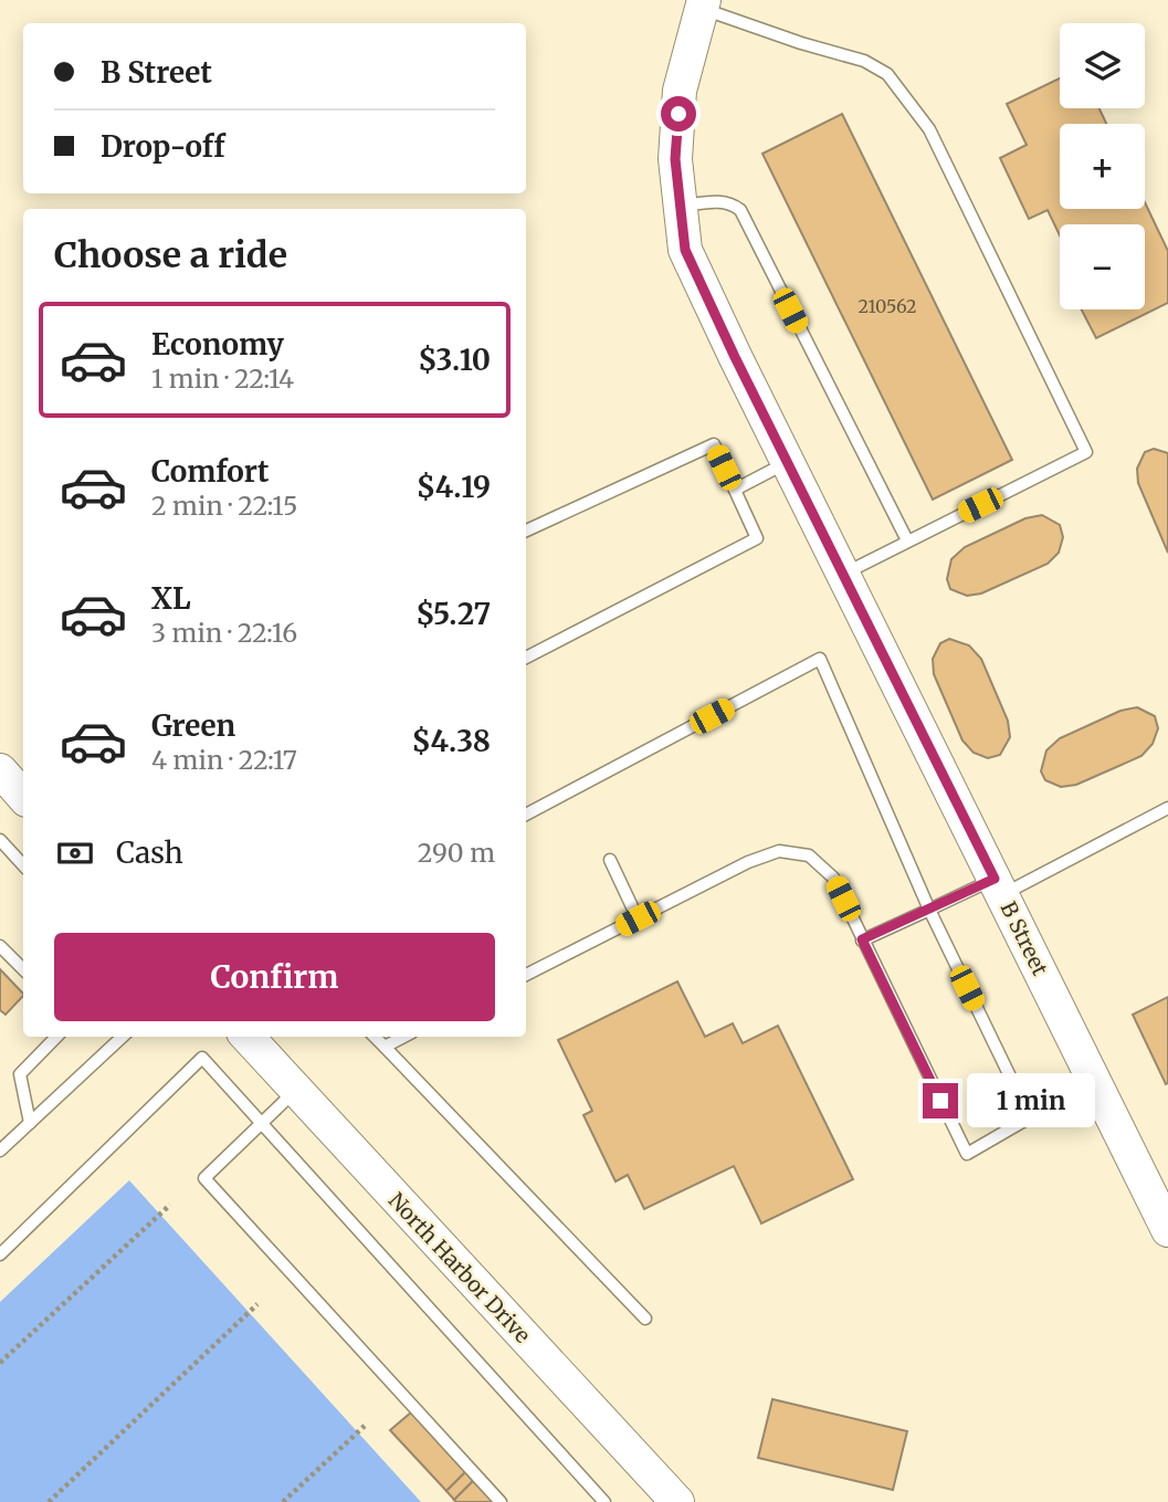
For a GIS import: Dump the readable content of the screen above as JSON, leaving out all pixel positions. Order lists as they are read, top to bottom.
{
  "streets": {
    "street": ["B Street", "North Harbor Drive"]
  },
  "house_numbers": ["210562"],
  "page": {
    "map_buttons": ["+", "−"],
    "banner": ["B Street", "Drop-off"],
    "heading": "Choose a ride",
    "list": [
      {
        "name": "Economy",
        "note": "1 min · 22:14",
        "value": "$3.10"
      },
      {
        "name": "Comfort",
        "note": "2 min · 22:15",
        "value": "$4.19"
      },
      {
        "name": "XL",
        "note": "3 min · 22:16",
        "value": "$5.27"
      },
      {
        "name": "Green",
        "note": "4 min · 22:17",
        "value": "$4.38"
      }
    ],
    "pay": ["Cash", "290 m"],
    "buttons": "Confirm",
    "bubble": "1 min"
  }
}
